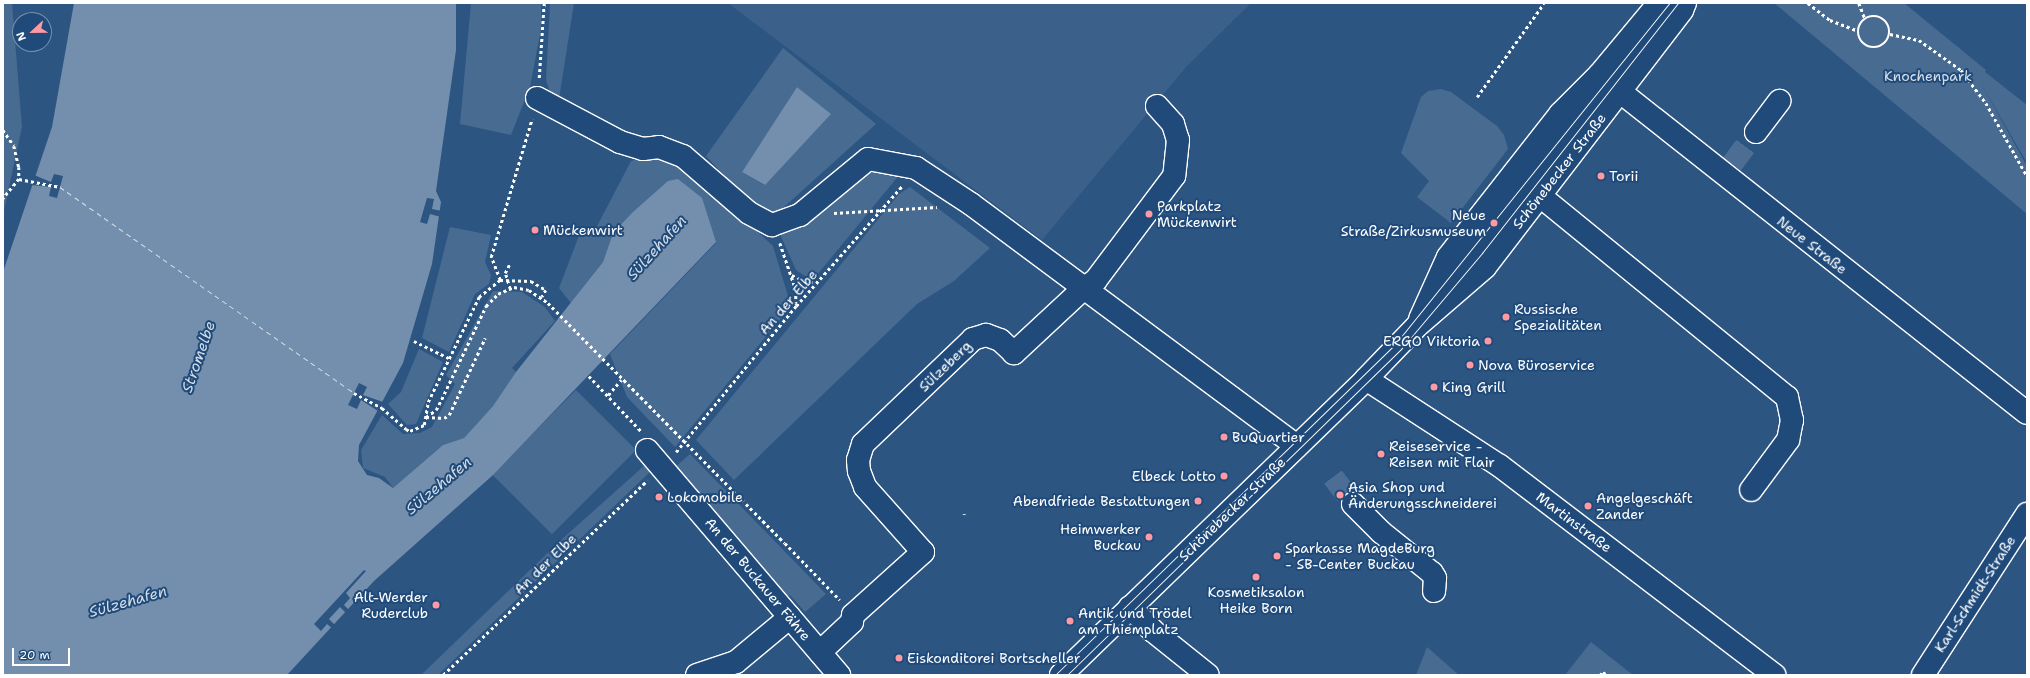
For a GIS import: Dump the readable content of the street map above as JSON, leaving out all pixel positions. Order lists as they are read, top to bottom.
{
  "streets": {
    "street": [
      "Schönebecker Straße",
      "Neue Straße",
      "Sülzeberg",
      "Martinstraße",
      "An der Buckauer Fähre",
      "Karl-Schmidt-Straße"
    ],
    "path": ["An der Elbe"]
  },
  "crossings": [
    ["Schönebecker Straße", "Neue Straße"],
    ["Schönebecker Straße", "Martinstraße"],
    ["An der Elbe", "An der Buckauer Fähre"],
    ["Sülzeberg", "An der Buckauer Fähre"]
  ],
  "water": ["Sülzehafen", "Stromelbe"],
  "parks": ["Knochenpark"],
  "places": [
    "Torii",
    "Parkplatz Mückenwirt",
    "Neue Straße/Zirkusmuseum",
    "Mückenwirt",
    "Russische Spezialitäten",
    "ERGO Viktoria",
    "Nova Büroservice",
    "King Grill",
    "BuQuartier",
    "Reiseservice - Reisen mit Flair",
    "Elbeck Lotto",
    "Asia Shop und Änderungsschneiderei",
    "Lokomobile",
    "Abendfriede Bestattungen",
    "Angelgeschäft Zander",
    "Heimwerker Buckau",
    "Sparkasse MagdeBurg - SB-Center Buckau",
    "Kosmetiksalon Heike Born",
    "Alt-Werder Ruderclub",
    "Antik und Trödel am Thiemplatz",
    "Eiskonditorei Bortscheller"
  ],
  "scale_bar": "20 m",
  "north": "left"
}
